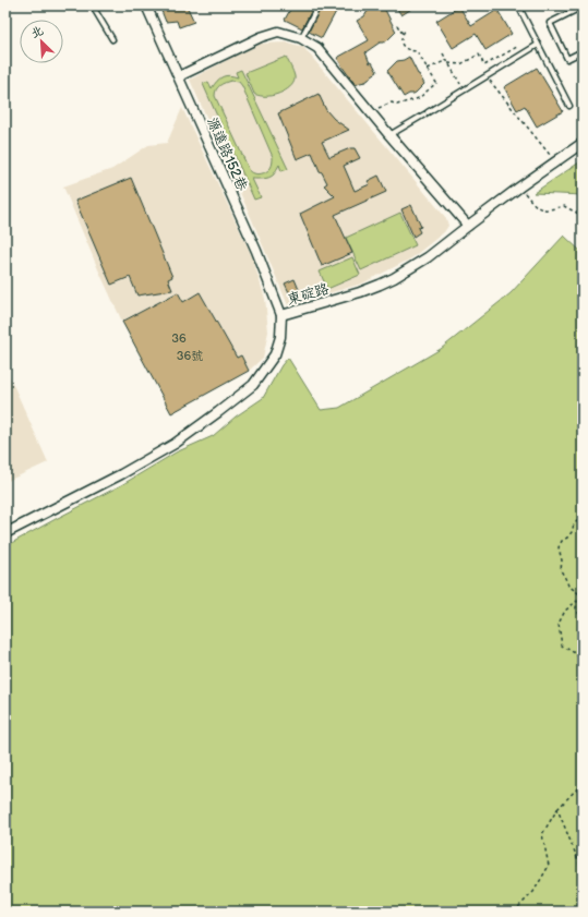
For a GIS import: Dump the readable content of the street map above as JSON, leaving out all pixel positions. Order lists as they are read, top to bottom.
{
  "streets": {
    "street": ["源遠路152巷", "東碇路"]
  },
  "crossings": [
    ["源遠路152巷", "東碇路"]
  ],
  "house_numbers": ["36", "36號"],
  "north": "top left"
}
